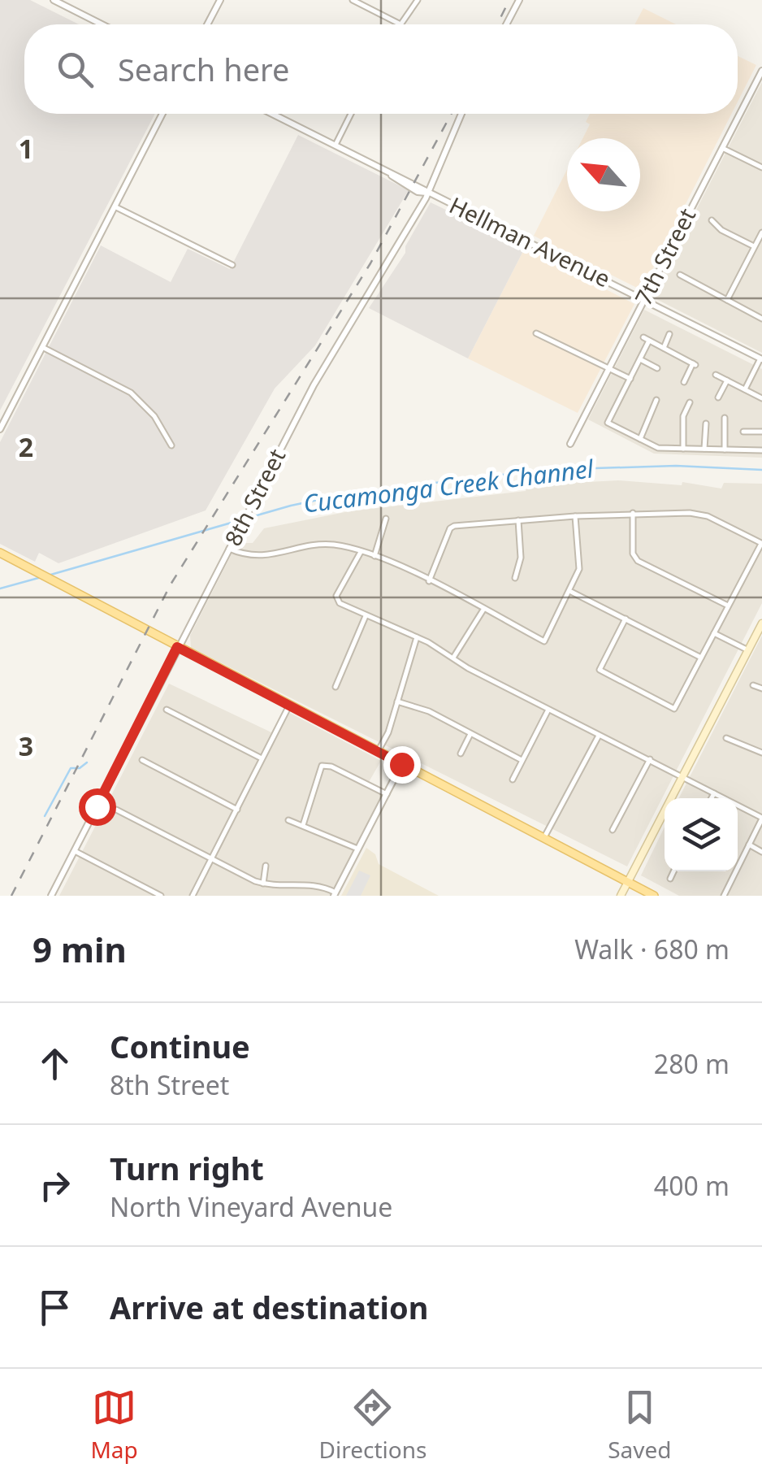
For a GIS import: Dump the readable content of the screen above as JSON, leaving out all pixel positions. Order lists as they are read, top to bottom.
{
  "streets": {
    "street": ["Hellman Avenue", "7th Street", "8th Street"]
  },
  "crossings": [
    ["Hellman Avenue", "7th Street"],
    ["Hellman Avenue", "8th Street"]
  ],
  "water": ["Cucamonga Creek Channel"],
  "north": "top left",
  "page": {
    "search": "Search here",
    "heading": ["9 min", "Walk · 680 m"],
    "list": [
      ["Continue", "8th Street", "280 m"],
      ["Turn right", "North Vineyard Avenue", "400 m"],
      "Arrive at destination"
    ],
    "nav": ["Map", "Directions", "Saved"]
  },
  "grid": {
    "rows": ["1", "2", "3"]
  }
}
